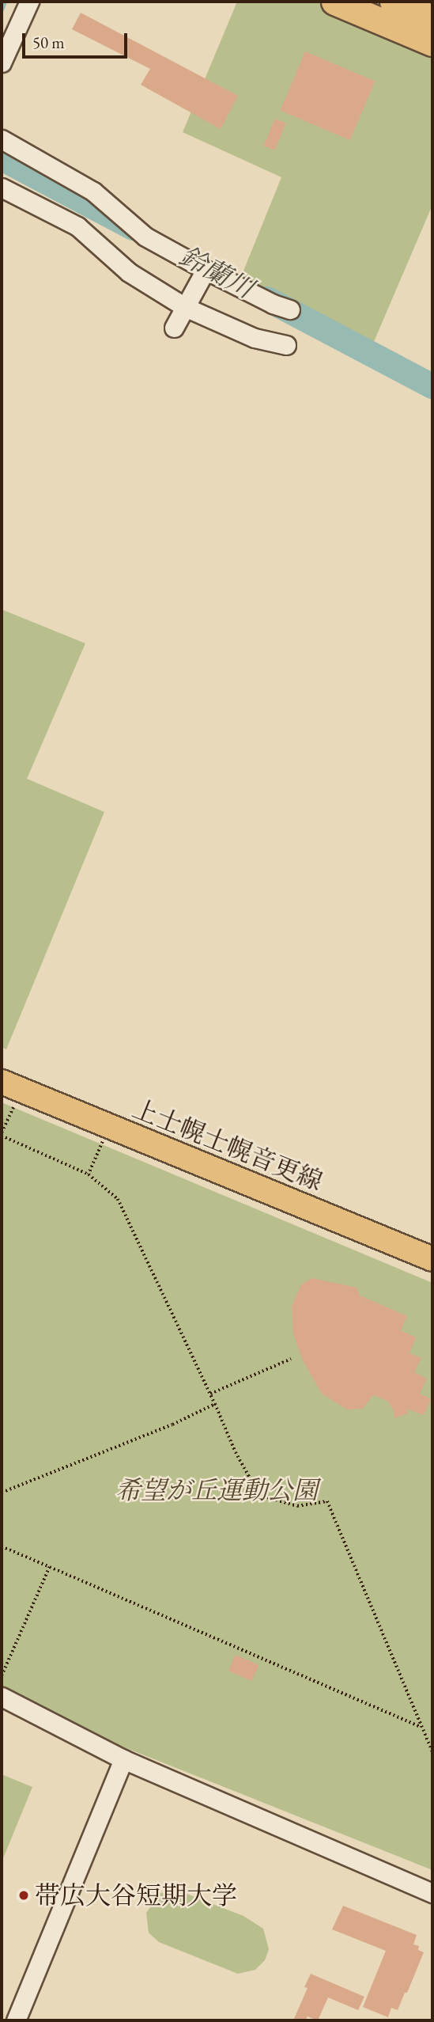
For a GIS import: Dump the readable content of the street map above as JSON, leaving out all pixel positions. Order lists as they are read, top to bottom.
{
  "streets": {
    "main road": ["上士幌士幌音更線"]
  },
  "water": ["鈴蘭川"],
  "parks": ["希望が丘運動公園"],
  "places": ["帯広大谷短期大学"],
  "scale_bar": "50 m"
}
